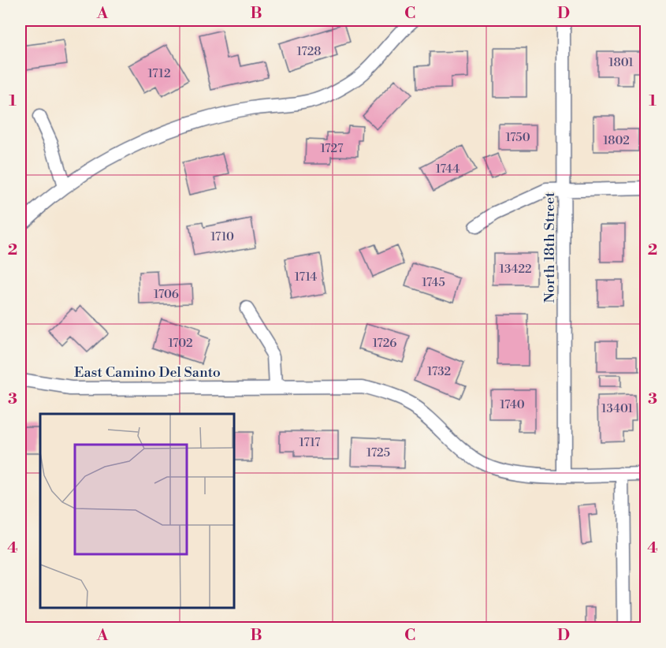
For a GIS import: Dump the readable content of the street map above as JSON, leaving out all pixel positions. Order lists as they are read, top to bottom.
{
  "streets": {
    "street": ["North 18th Street", "East Camino Del Santo"]
  },
  "crossings": [
    ["North 18th Street", "East Camino Del Santo"]
  ],
  "house_numbers": [
    "1728",
    "1801",
    "1712",
    "1750",
    "1802",
    "1727",
    "1744",
    "1710",
    "13422",
    "1714",
    "1745",
    "1706",
    "1702",
    "1726",
    "1732",
    "1740",
    "13401",
    "1717",
    "1725"
  ],
  "grid": {
    "columns": [
      "A",
      "B",
      "C",
      "D"
    ],
    "rows": [
      "1",
      "2",
      "3",
      "4"
    ]
  }
}
